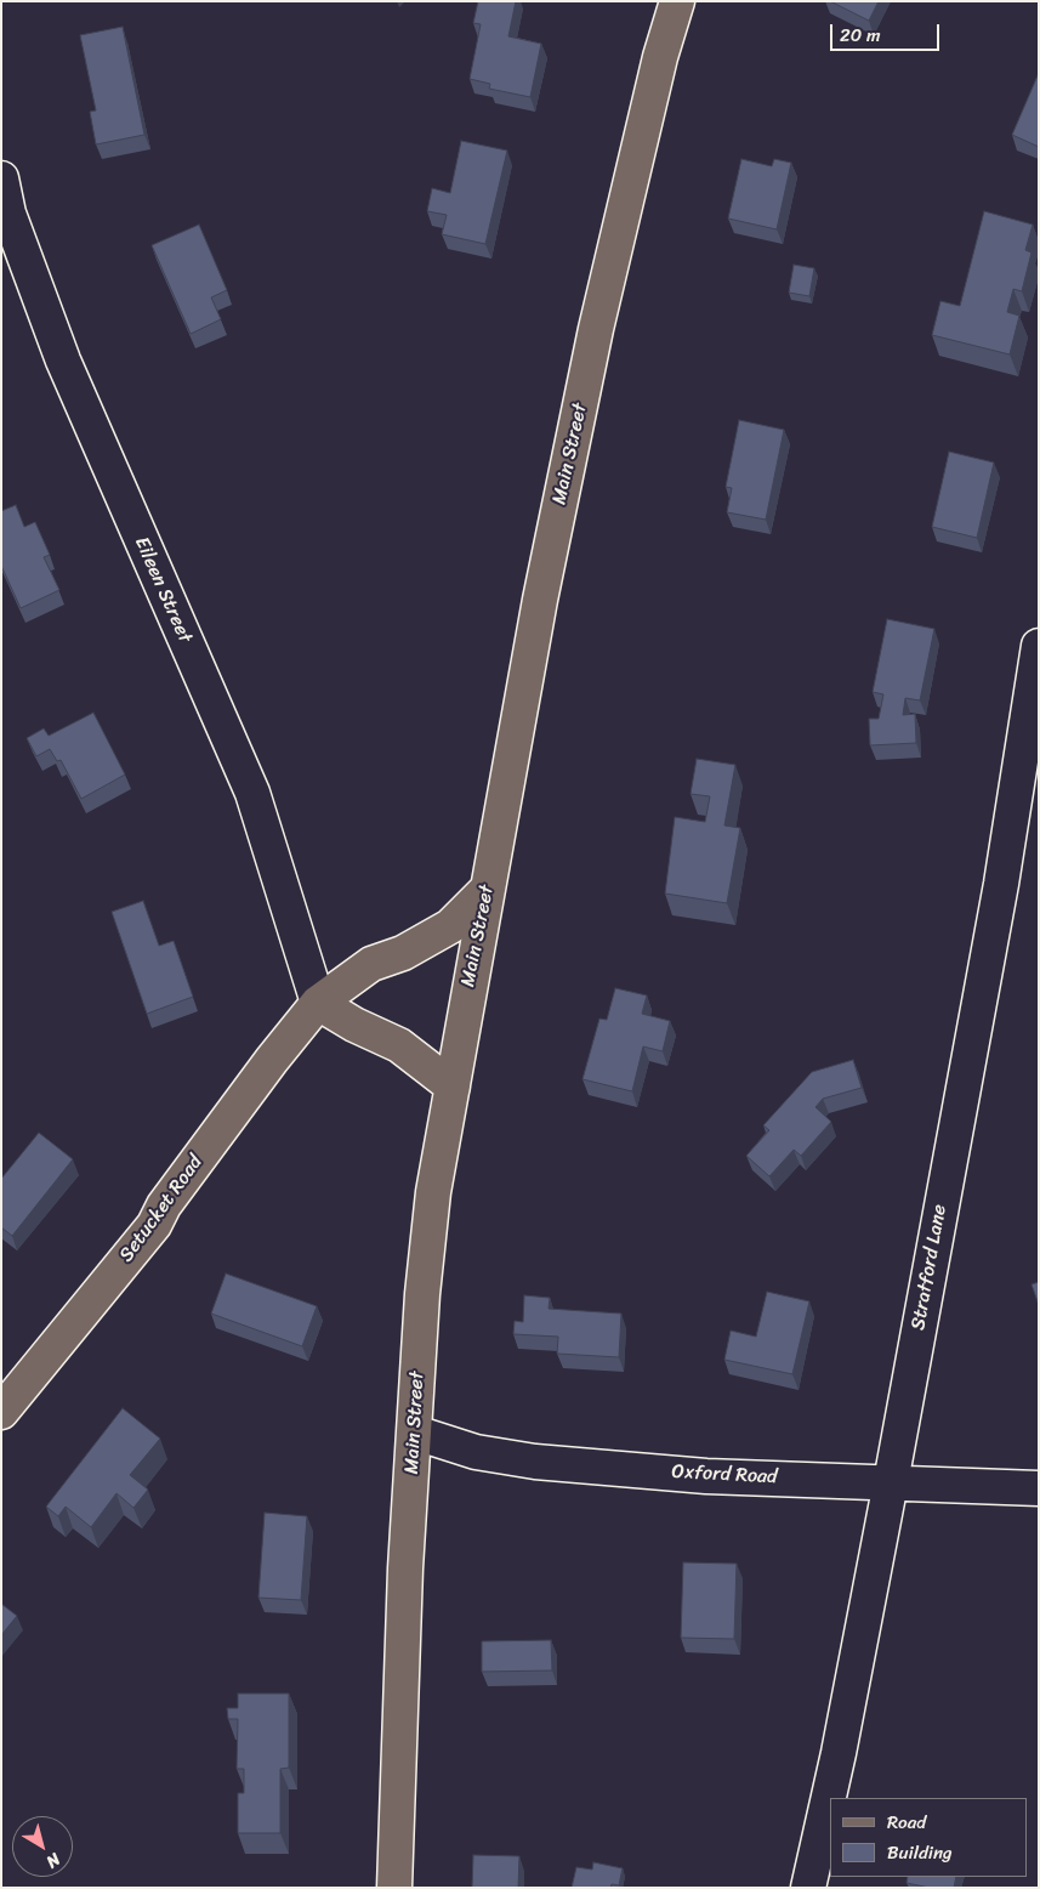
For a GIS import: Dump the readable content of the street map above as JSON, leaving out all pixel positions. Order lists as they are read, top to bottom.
{
  "streets": {
    "main road": ["Main Street", "Setucket Road"],
    "street": ["Eileen Street", "Stratford Lane", "Oxford Road"]
  },
  "crossings": [
    ["Main Street", "Setucket Road"],
    ["Main Street", "Oxford Road"],
    ["Eileen Street", "Setucket Road"],
    ["Stratford Lane", "Oxford Road"]
  ],
  "legend": ["Road", "Building"],
  "scale_bar": "20 m",
  "north": "bottom right"
}
